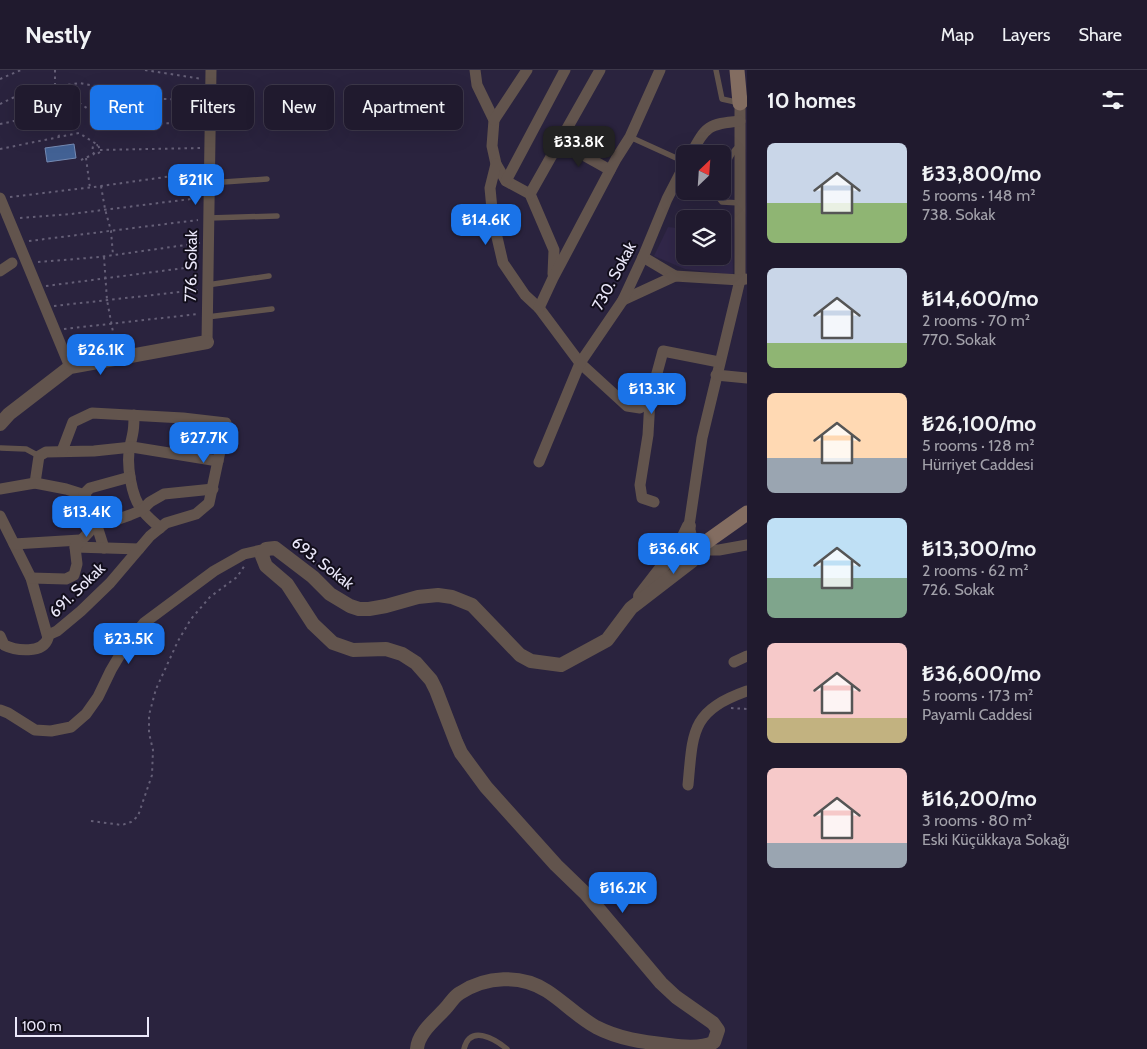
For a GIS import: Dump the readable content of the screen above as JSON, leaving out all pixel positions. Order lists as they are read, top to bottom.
{
  "streets": {
    "street": [
      "776. Sokak",
      "730. Sokak",
      "693. Sokak",
      "691. Sokak"
    ]
  },
  "scale_bar": "100 m",
  "north": "top right",
  "page": {
    "header": "Nestly",
    "nav": ["Map", "Layers", "Share"],
    "heading": "10 homes",
    "chip": [
      "Buy",
      "Rent",
      "Filters",
      "New",
      "Apartment"
    ],
    "price": [
      "₺33.8K",
      "₺21K",
      "₺14.6K",
      "₺26.1K",
      "₺13.3K",
      "₺27.7K",
      "₺13.4K",
      "₺36.6K",
      "₺23.5K",
      "₺16.2K"
    ],
    "list": [
      {
        "name": "₺33,800/mo",
        "note": "5 rooms · 148 m² · 738. Sokak"
      },
      {
        "name": "₺14,600/mo",
        "note": "2 rooms · 70 m² · 770. Sokak"
      },
      {
        "name": "₺26,100/mo",
        "note": "5 rooms · 128 m² · Hürriyet Caddesi"
      },
      {
        "name": "₺13,300/mo",
        "note": "2 rooms · 62 m² · 726. Sokak"
      },
      {
        "name": "₺36,600/mo",
        "note": "5 rooms · 173 m² · Payamlı Caddesi"
      },
      {
        "name": "₺16,200/mo",
        "note": "3 rooms · 80 m² · Eski Küçükkaya Sokağı"
      }
    ],
    "scale": "100 m"
  }
}
